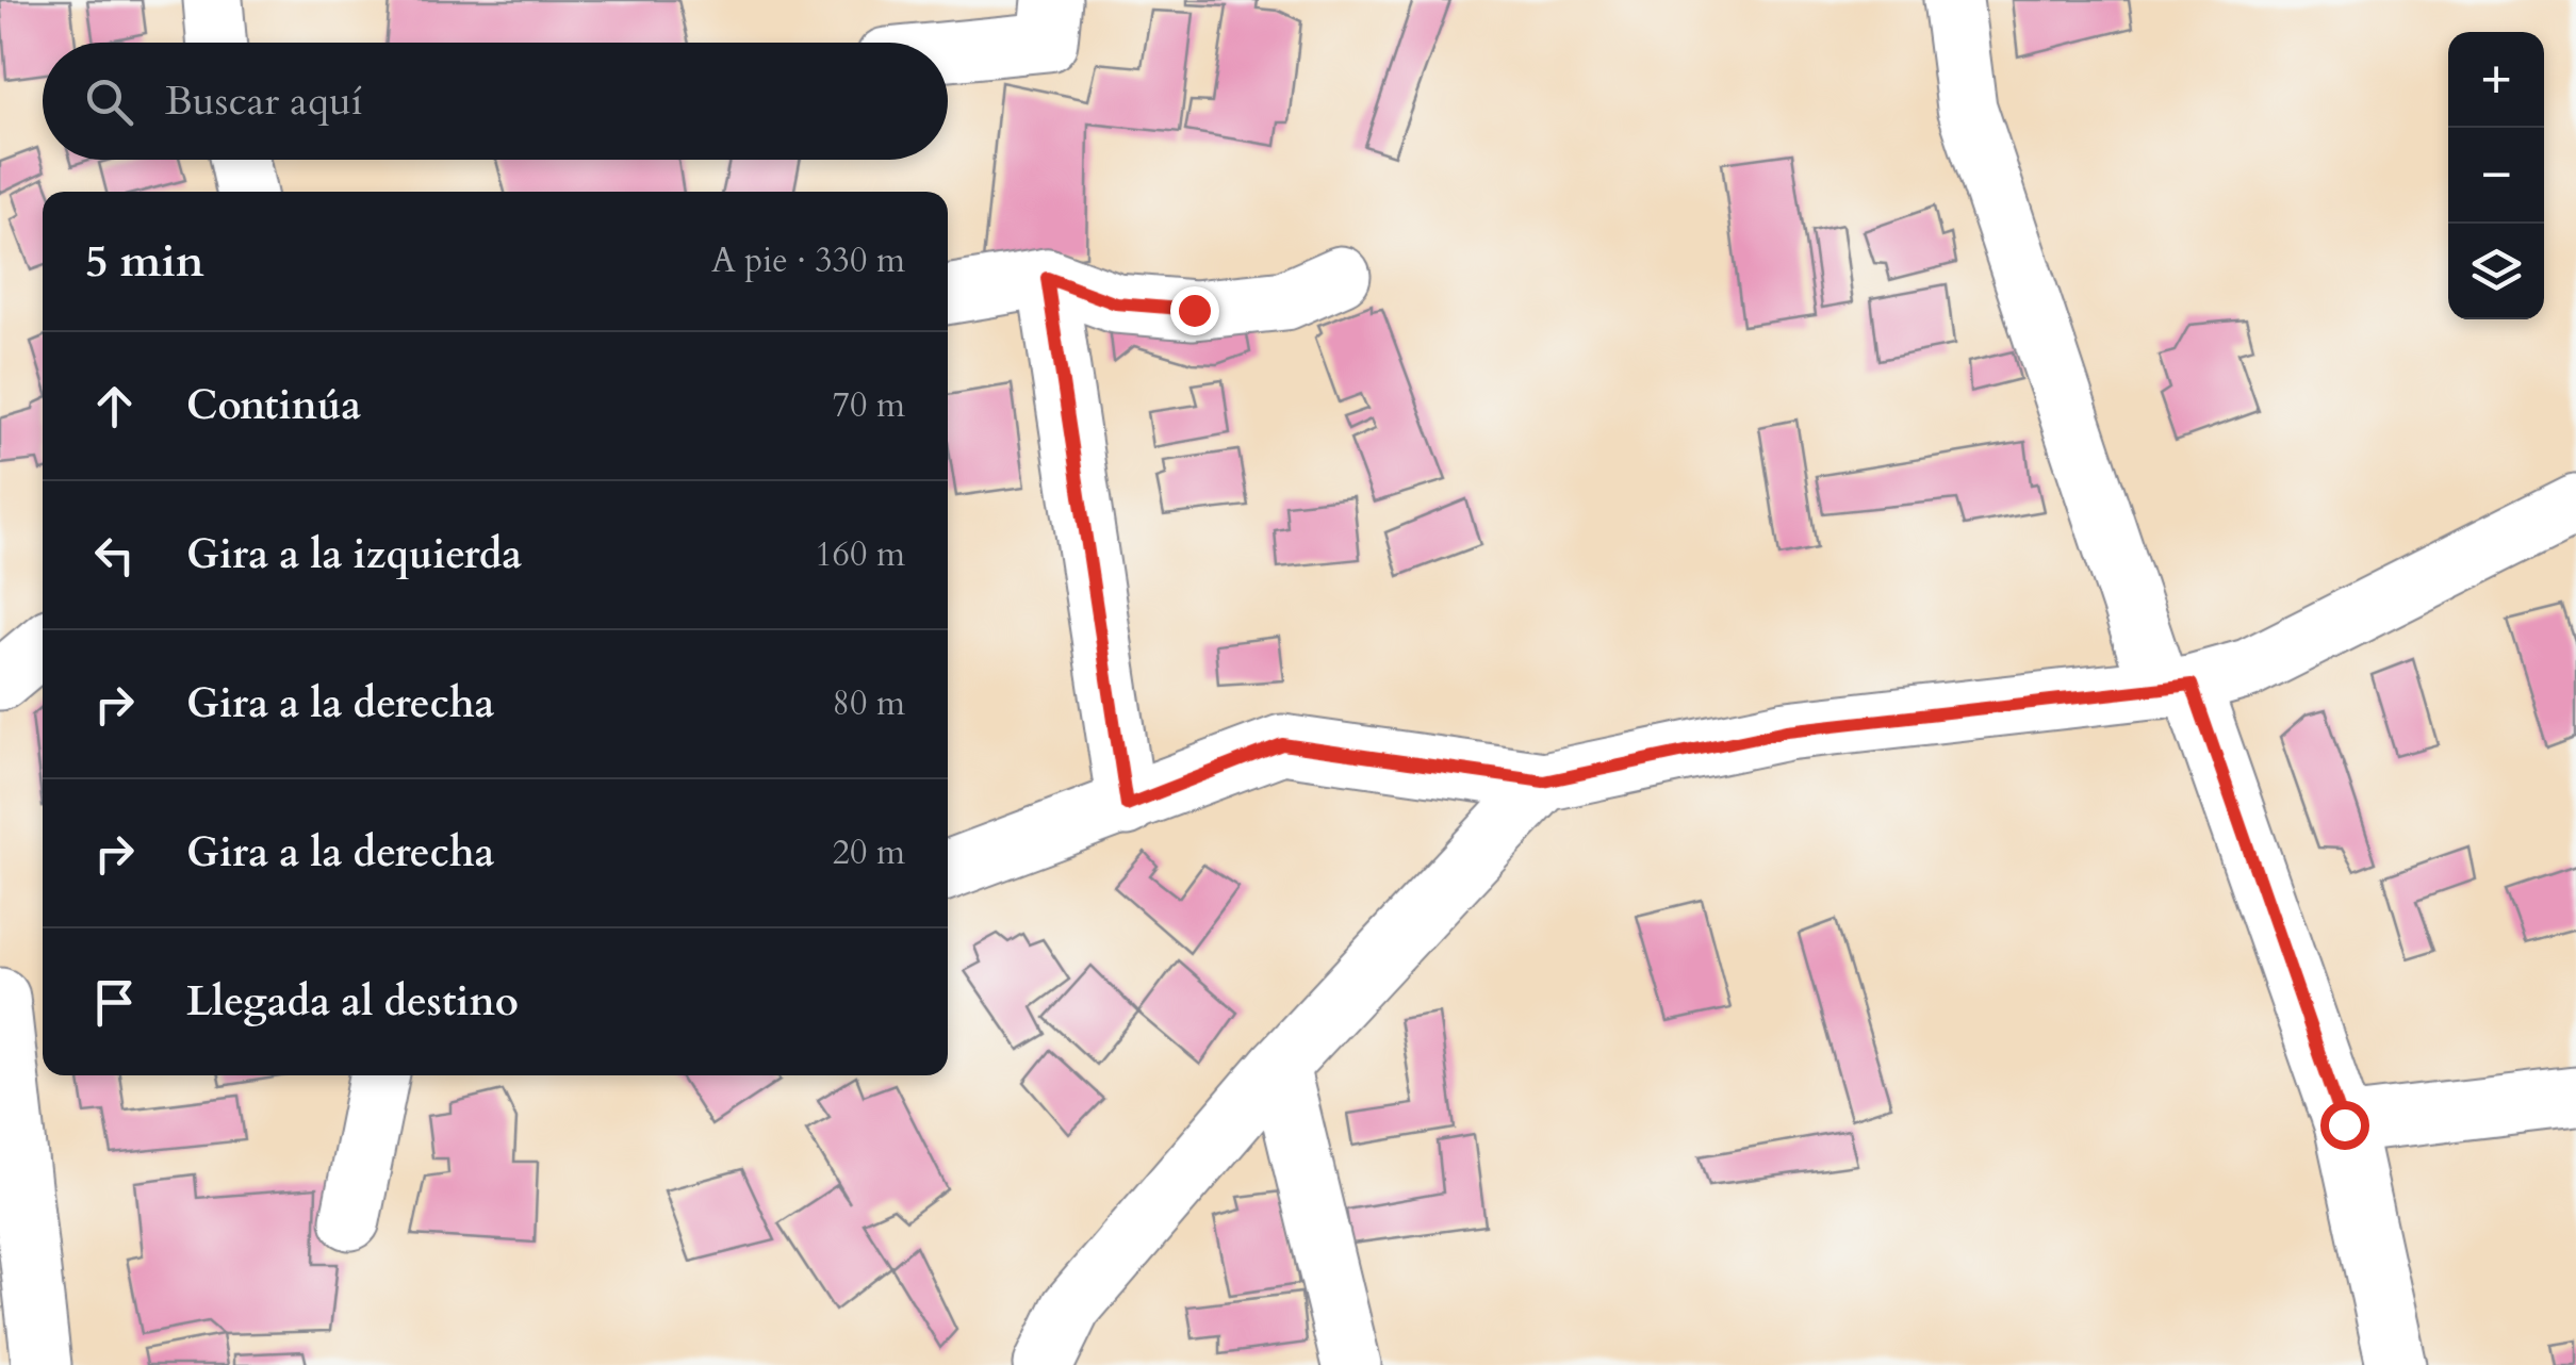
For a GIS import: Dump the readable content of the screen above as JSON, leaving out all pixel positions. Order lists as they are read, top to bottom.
{
  "page": {
    "map_buttons": ["+", "−"],
    "search": "Buscar aquí",
    "heading": ["5 min", "A pie · 330 m"],
    "list": [
      ["Continúa", "70 m"],
      ["Gira a la izquierda", "160 m"],
      ["Gira a la derecha", "80 m"],
      ["Gira a la derecha", "20 m"],
      "Llegada al destino"
    ]
  }
}
